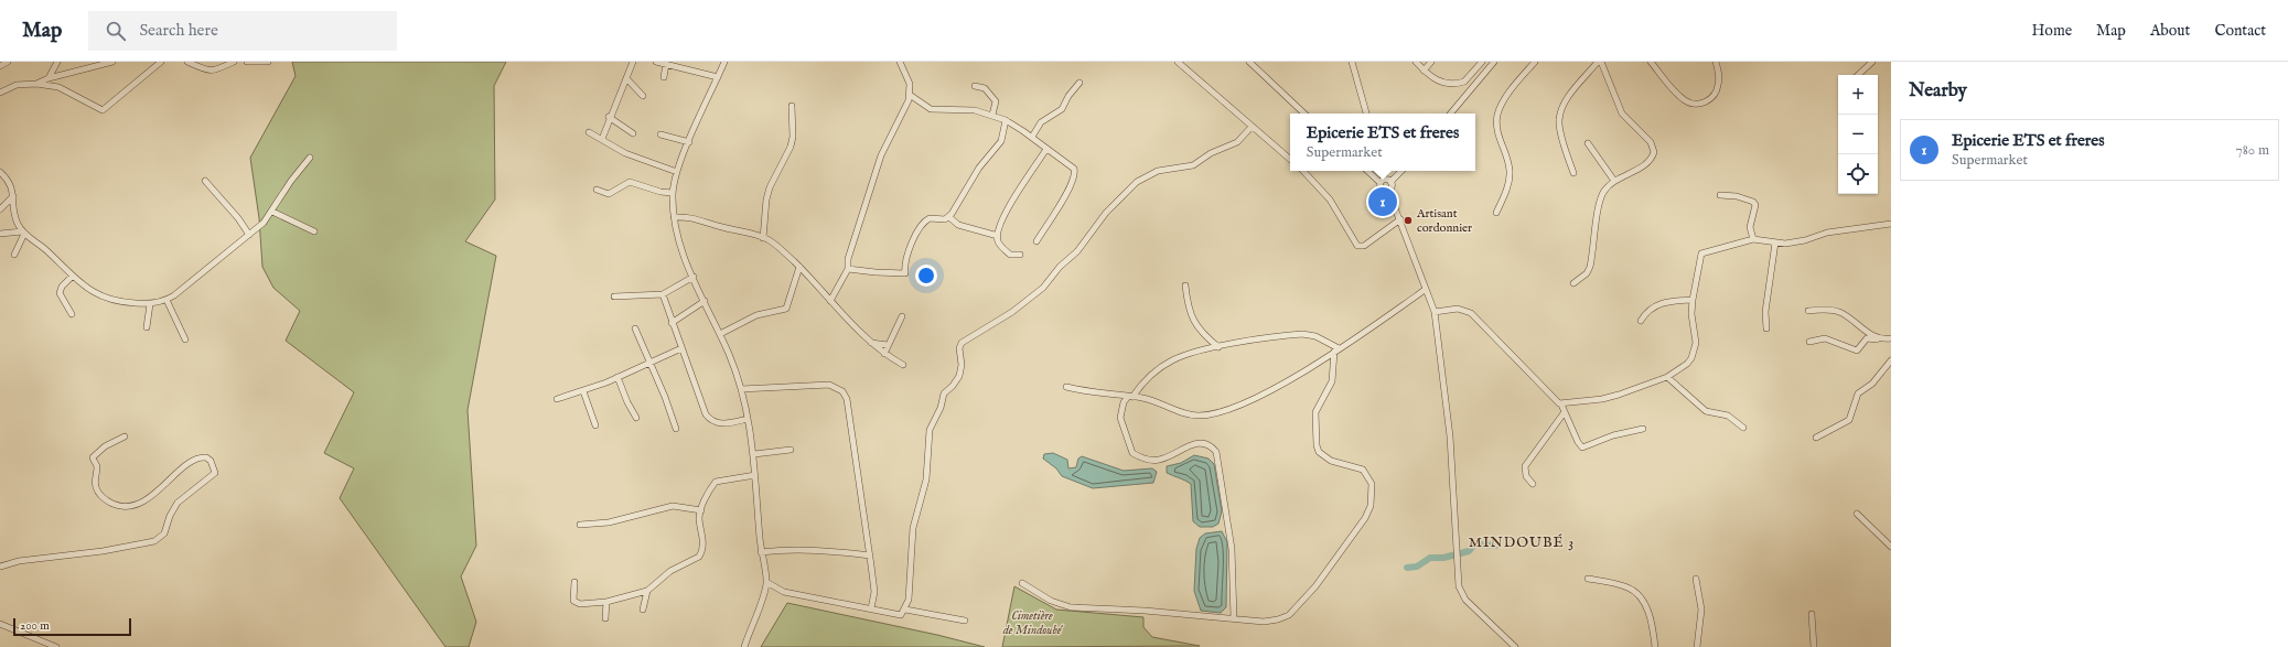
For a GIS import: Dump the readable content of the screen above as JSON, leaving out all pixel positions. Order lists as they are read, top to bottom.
{
  "districts": ["MINDOUBÉ 3"],
  "parks": ["Cimetière de Mindoubé"],
  "places": ["Artisant cordonnier"],
  "scale_bar": "200 m",
  "page": {
    "header": "Map",
    "search": "Search here",
    "nav": [
      "Home",
      "Map",
      "About",
      "Contact"
    ],
    "heading": "Nearby",
    "map_buttons": ["+", "−"],
    "popup": ["Epicerie ETS et freres", "Supermarket"],
    "list": [
      {
        "mark": "1",
        "name": "Epicerie ETS et freres",
        "note": "Supermarket",
        "value": "780 m"
      }
    ],
    "pins": "1",
    "scale": "200 m"
  }
}
